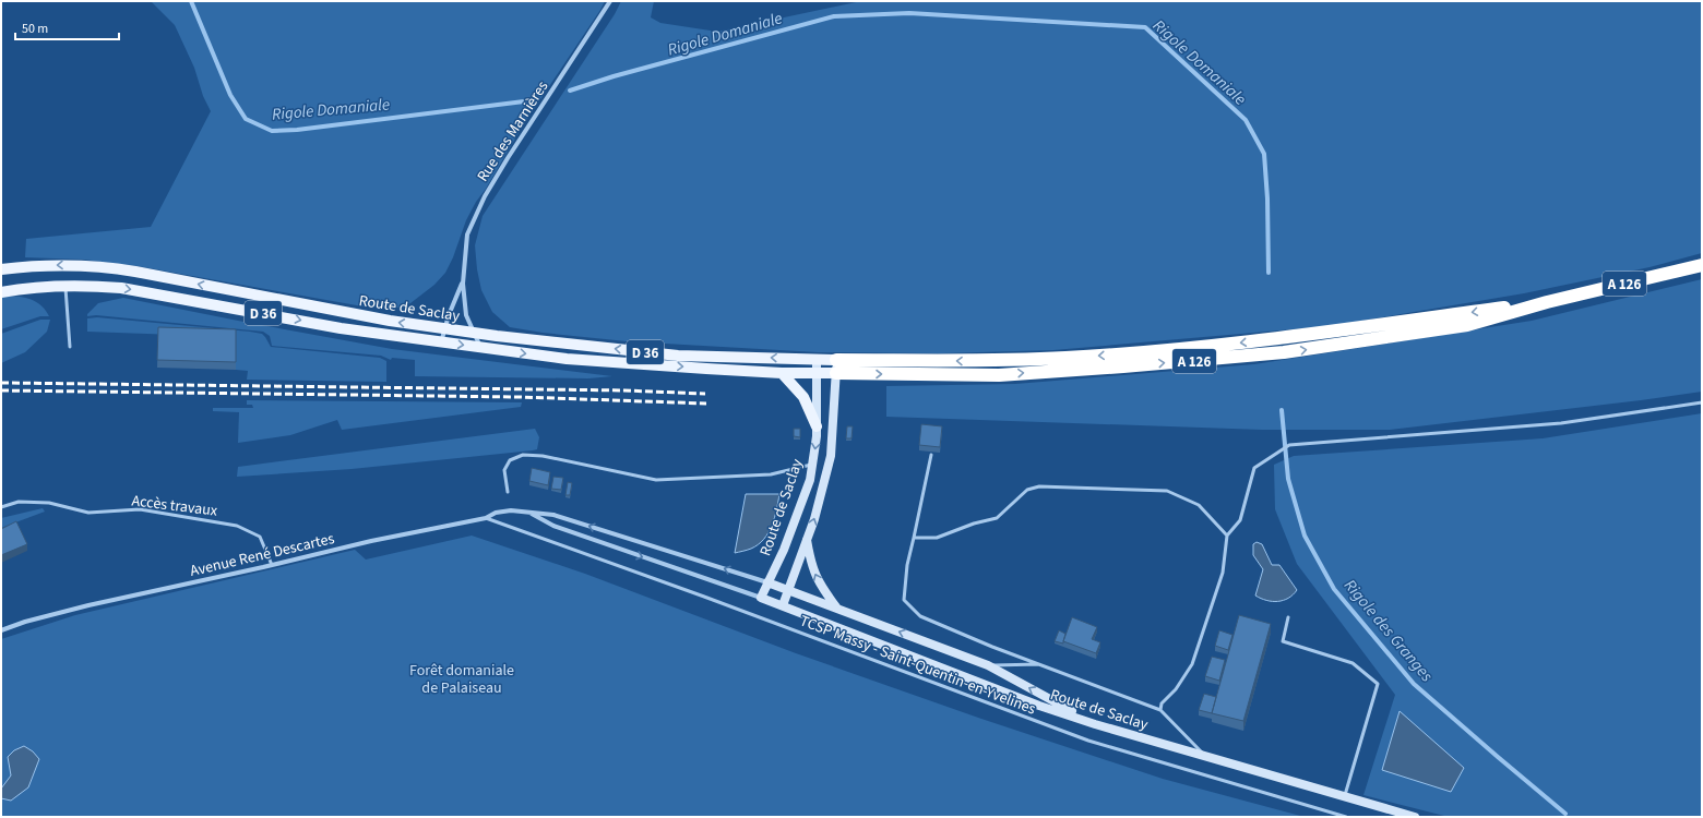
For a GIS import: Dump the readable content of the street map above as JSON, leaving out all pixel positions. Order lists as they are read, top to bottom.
{
  "streets": {
    "highway": ["A 126"],
    "main road": ["Route de Saclay", "D 36"],
    "street": ["Rue des Marnières", "Avenue René Descartes"],
    "lane": ["Accès travaux", "TCSP Massy - Saint-Quentin-en-Yvelines"]
  },
  "crossings": [
    ["Rue des Marnières", "Route de Saclay"],
    ["A 126", "Route de Saclay"],
    ["Route de Saclay", "Avenue René Descartes"],
    ["Accès travaux", "Avenue René Descartes"],
    ["Avenue René Descartes", "TCSP Massy - Saint-Quentin-en-Yvelines"]
  ],
  "water": ["Rigole Domaniale", "Rigole des Granges"],
  "parks": ["Forêt domaniale de Palaiseau"],
  "scale_bar": "50 m"
}
